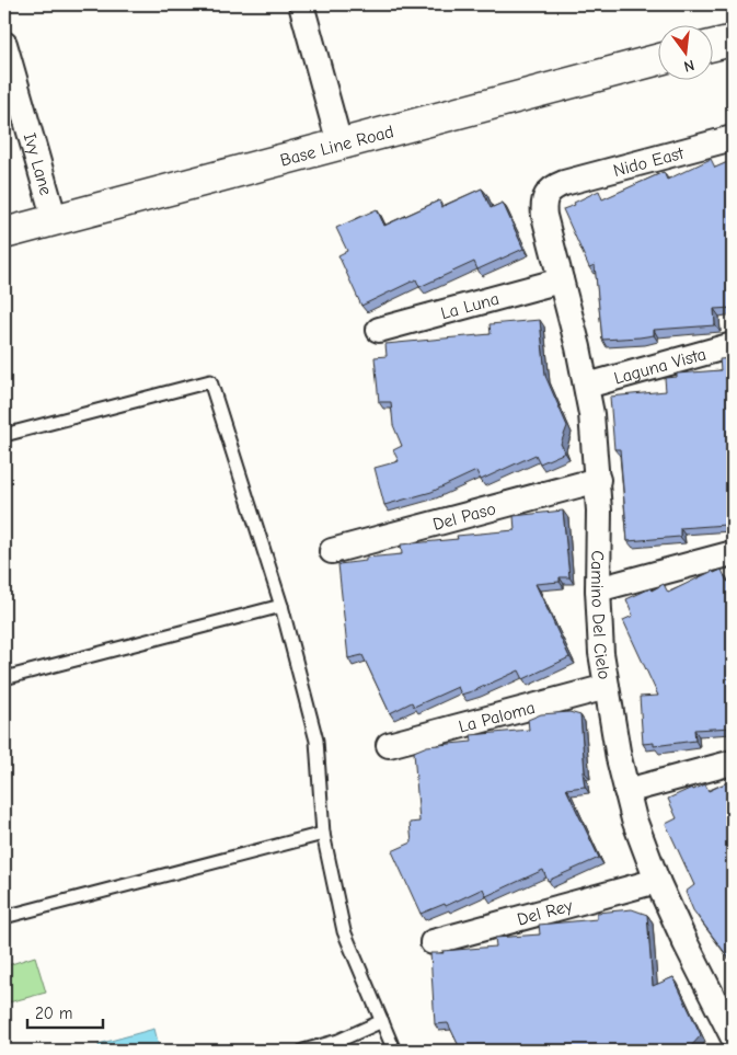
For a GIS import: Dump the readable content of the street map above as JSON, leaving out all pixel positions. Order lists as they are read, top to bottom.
{
  "streets": {
    "main road": ["Base Line Road"],
    "street": [
      "Nido East",
      "Ivy Lane",
      "La Luna",
      "Laguna Vista",
      "Del Paso",
      "Camino Del Cielo",
      "La Paloma",
      "Del Rey"
    ]
  },
  "crossings": [
    ["Base Line Road", "Ivy Lane"],
    ["Nido East", "Camino Del Cielo"],
    ["La Luna", "Camino Del Cielo"],
    ["Laguna Vista", "Camino Del Cielo"],
    ["Del Paso", "Camino Del Cielo"],
    ["Camino Del Cielo", "La Paloma"],
    ["Camino Del Cielo", "Del Rey"]
  ],
  "scale_bar": "20 m",
  "north": "bottom"
}
